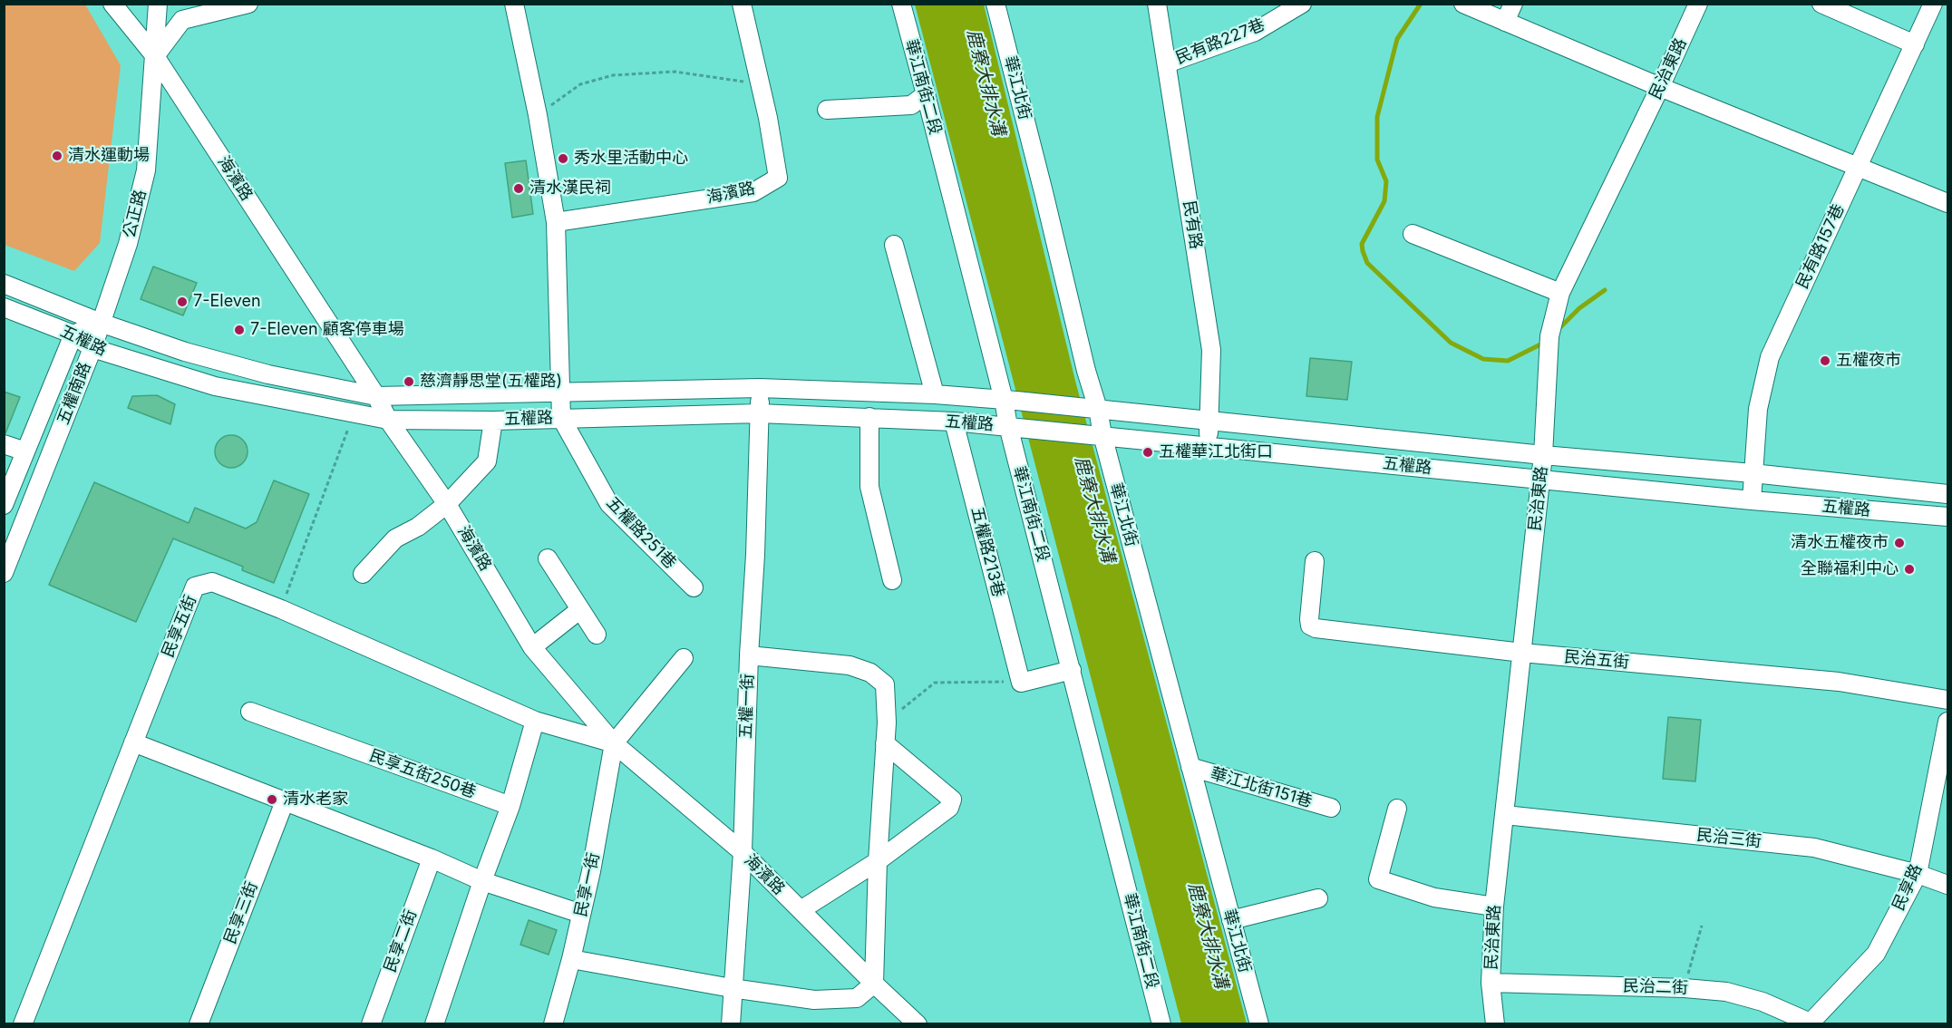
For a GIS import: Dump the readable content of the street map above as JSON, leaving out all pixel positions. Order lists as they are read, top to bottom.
{
  "streets": {
    "street": [
      "民有路227巷",
      "民治東路",
      "華江南街二段",
      "華江北街",
      "海濱路",
      "公正路",
      "民有路",
      "民有路157巷",
      "五權路",
      "五權南路",
      "五權路251巷",
      "五權路213巷",
      "民享五街",
      "民治五街",
      "五權一街",
      "民享五街250巷",
      "華江北街151巷",
      "民治三街",
      "民享一街",
      "民享路",
      "民享三街",
      "民享二街",
      "民治二街"
    ]
  },
  "crossings": [
    ["民有路227巷", "民有路"],
    ["民治東路", "五權路"],
    ["民治東路", "民治五街"],
    ["民治東路", "民治三街"],
    ["民治東路", "民治二街"],
    ["華江南街二段", "五權路"],
    ["華江北街", "五權路"],
    ["華江北街", "華江北街151巷"],
    ["海濱路", "公正路"],
    ["海濱路", "五權路"],
    ["海濱路", "民享五街"],
    ["海濱路", "五權一街"],
    ["海濱路", "民享一街"],
    ["公正路", "五權路"],
    ["公正路", "五權南路"],
    ["民有路", "五權路"],
    ["民有路157巷", "五權路"],
    ["五權路", "五權南路"],
    ["五權路", "五權路251巷"],
    ["五權路", "五權路213巷"],
    ["五權路", "五權一街"],
    ["民享五街", "民享一街"],
    ["民治三街", "民享路"],
    ["民享路", "民治二街"]
  ],
  "water": ["鹿寮大排水溝"],
  "places": [
    "清水運動場",
    "秀水里活動中心",
    "清水漢民祠",
    "7-Eleven",
    "7-Eleven 顧客停車場",
    "五權夜市",
    "慈濟靜思堂(五權路)",
    "五權華江北街口",
    "清水五權夜市",
    "全聯福利中心",
    "清水老家"
  ]
}
